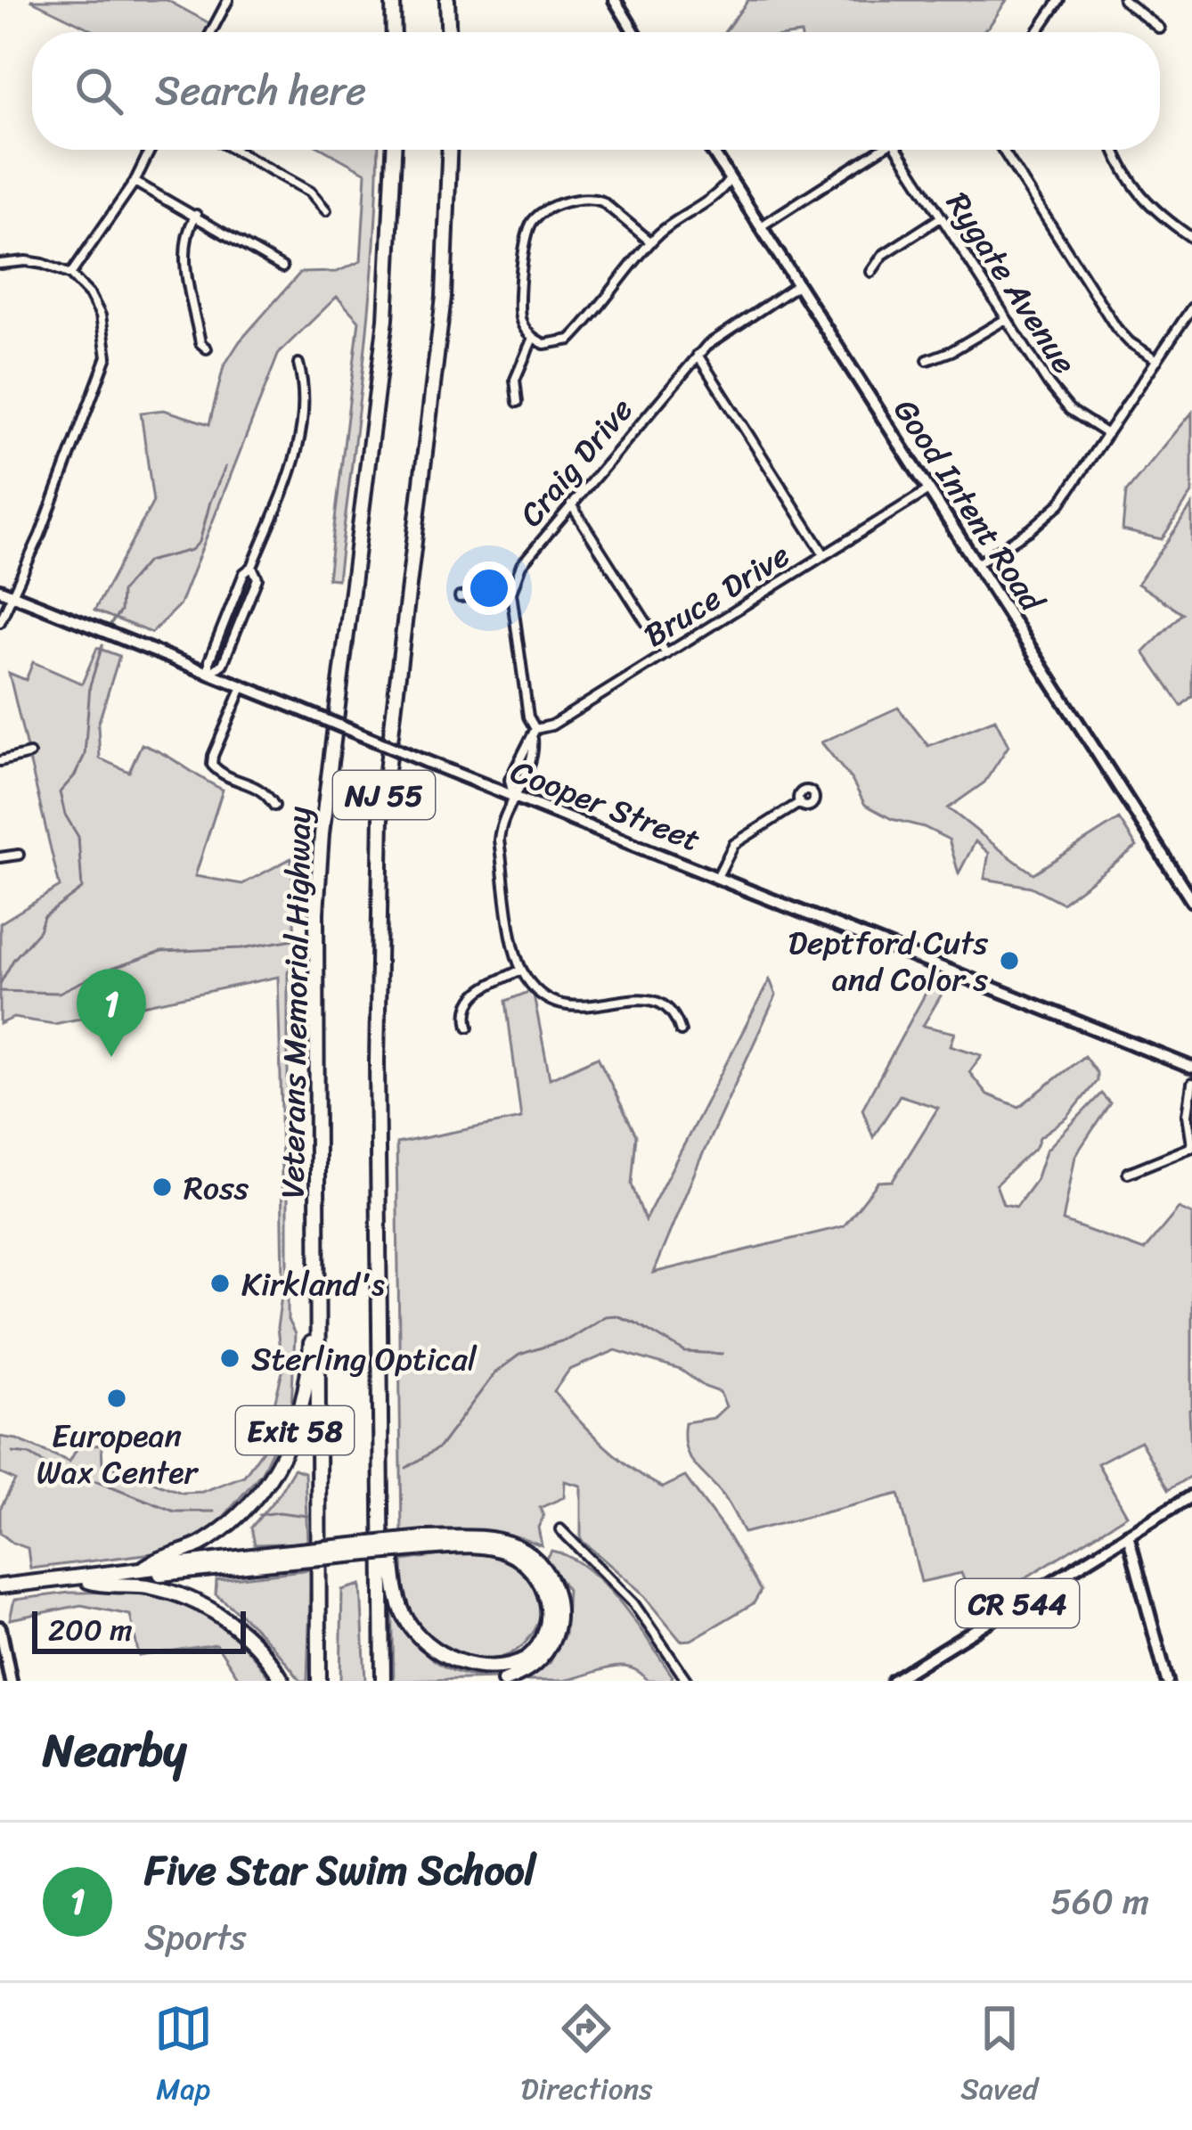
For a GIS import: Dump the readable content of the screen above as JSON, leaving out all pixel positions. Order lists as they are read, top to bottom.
{
  "streets": {
    "highway": ["NJ 55", "Veterans Memorial Highway", "Exit 58"],
    "main road": ["Good Intent Road", "Cooper Street", "CR 544"],
    "street": ["Rygate Avenue", "Craig Drive", "Bruce Drive"]
  },
  "crossings": [
    ["Craig Drive", "Good Intent Road"],
    ["Good Intent Road", "Bruce Drive"],
    ["NJ 55", "Cooper Street"],
    ["Veterans Memorial Highway", "Exit 58"]
  ],
  "places": [
    "Deptford Cuts and Color s",
    "Ross",
    "Kirkland's",
    "Sterling Optical",
    "European Wax Center"
  ],
  "scale_bar": "200 m",
  "page": {
    "search": "Search here",
    "pins": "1",
    "scale": "200 m",
    "heading": "Nearby",
    "list": [
      {
        "mark": "1",
        "name": "Five Star Swim School",
        "note": "Sports",
        "value": "560 m"
      }
    ],
    "nav": ["Map", "Directions", "Saved"]
  }
}
